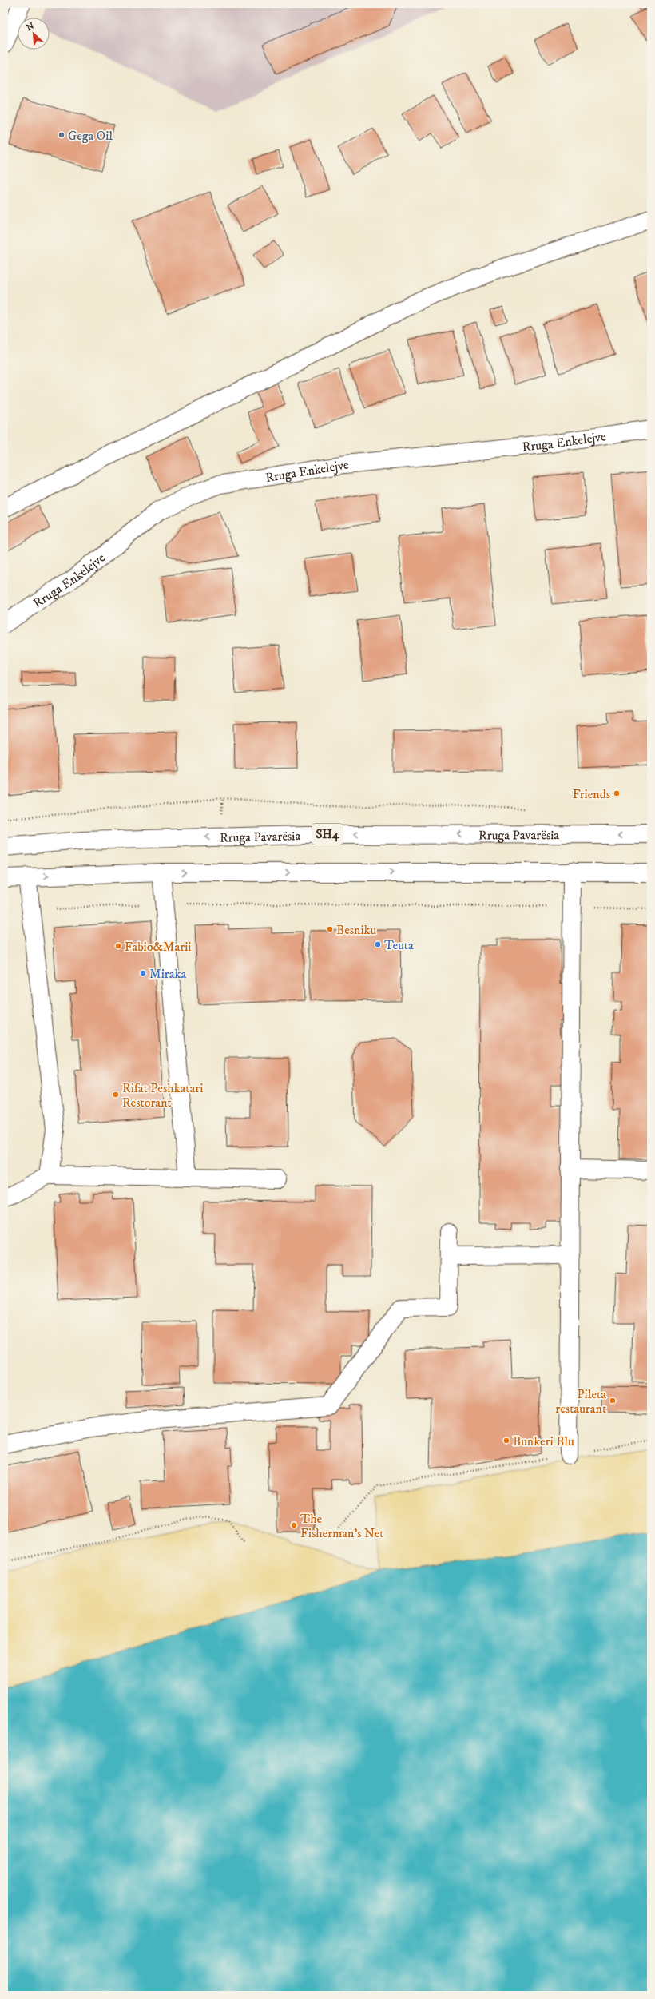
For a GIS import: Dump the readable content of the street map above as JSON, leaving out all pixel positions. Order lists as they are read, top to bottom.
{
  "streets": {
    "street": ["Rruga Enkelejve", "SH4", "Rruga Pavarësia"]
  },
  "places": [
    "Gega Oil",
    "Friends",
    "Besniku",
    "Teuta",
    "Fabio&Marii",
    "Miraka",
    "Rifat Peshkatari Restorant",
    "Pileta restaurant",
    "Bunkeri Blu",
    "The Fisherman’s Net"
  ],
  "north": "top left"
}
